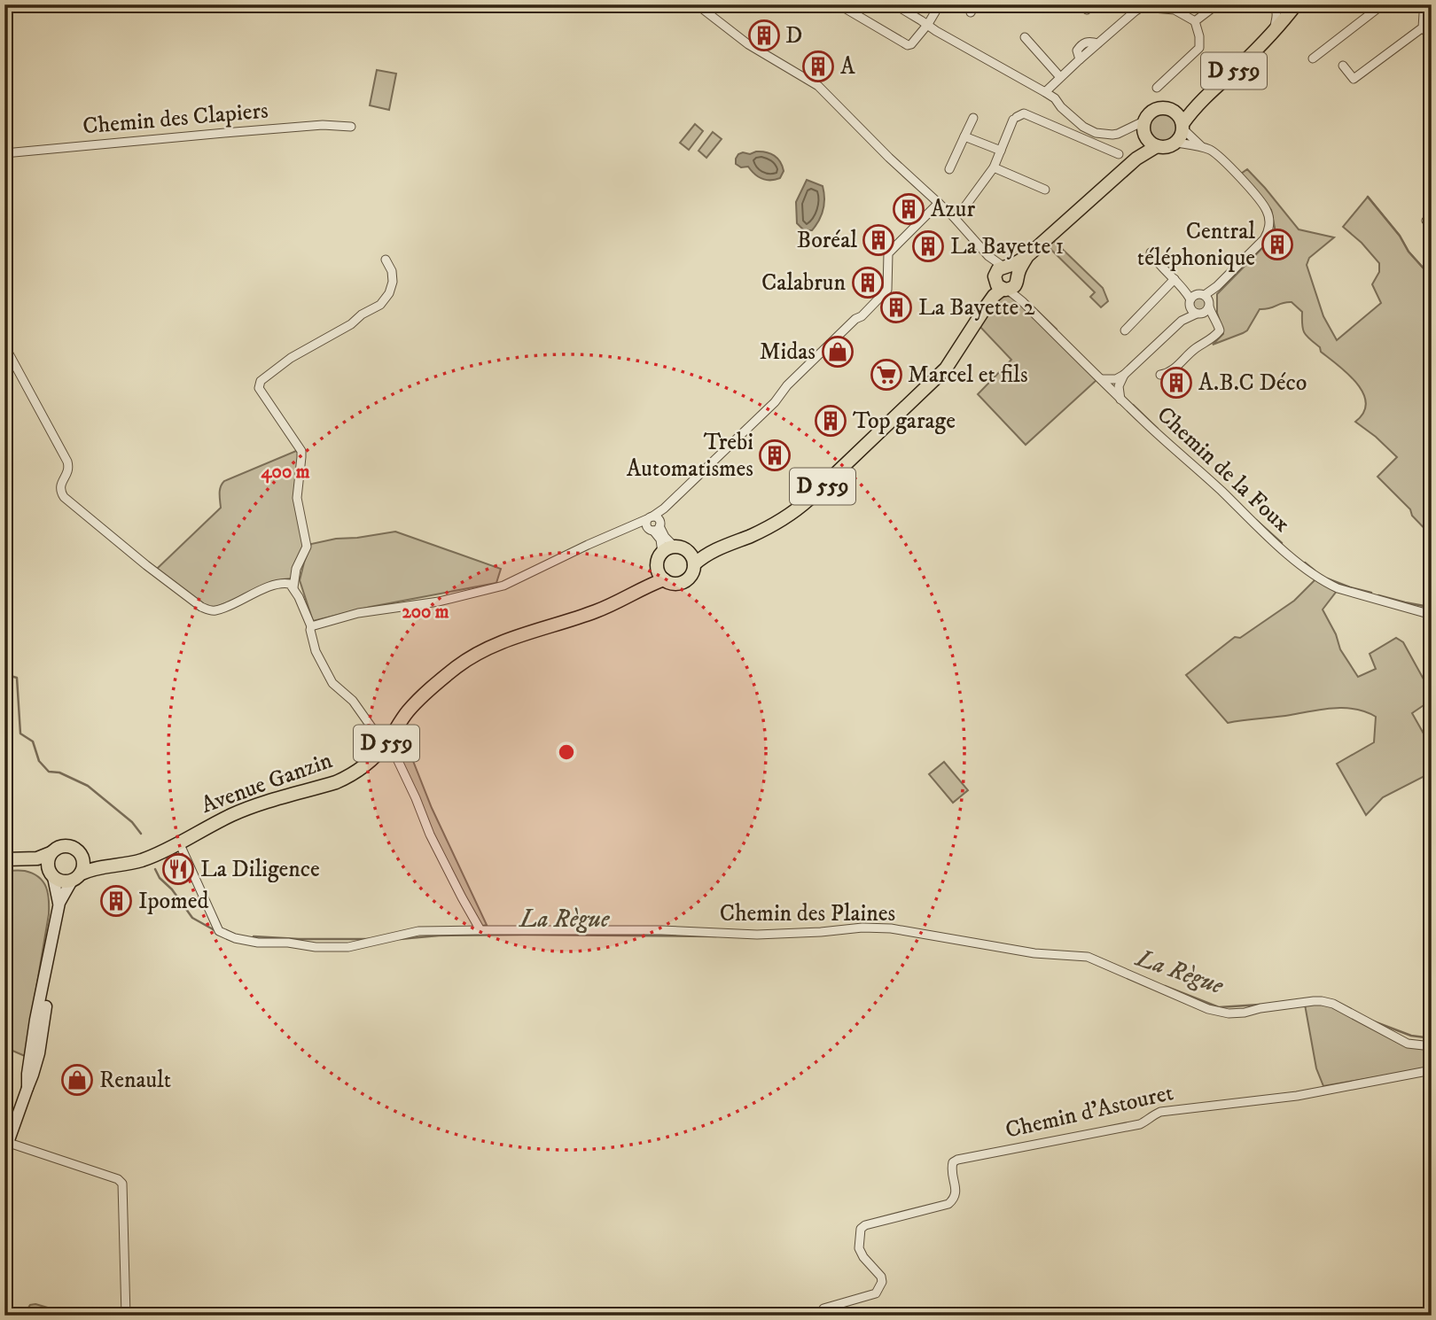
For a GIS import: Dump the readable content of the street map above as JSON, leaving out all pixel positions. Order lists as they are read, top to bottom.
{
  "streets": {
    "main road": ["D 559", "Avenue Ganzin"],
    "street": [
      "Chemin des Clapiers",
      "Chemin de la Foux",
      "Chemin des Plaines",
      "Chemin d'Astouret"
    ]
  },
  "crossings": [
    ["D 559", "Chemin de la Foux"],
    ["D 559", "Avenue Ganzin"],
    ["Avenue Ganzin", "Chemin des Plaines"]
  ],
  "water": ["La Règue"],
  "places": {
    "building": [
      "D",
      "A",
      "Azur",
      "Boréal",
      "Central téléphonique",
      "La Bayette 1",
      "Calabrun",
      "La Bayette 2",
      "A.B.C Déco",
      "Top garage",
      "Trebi Automatismes",
      "Ipomed"
    ],
    "shop": ["Midas", "Renault"],
    "supermarket": ["Marcel et fils"],
    "restaurant": ["La Diligence"]
  },
  "rings": ["400 m", "200 m"]
}
